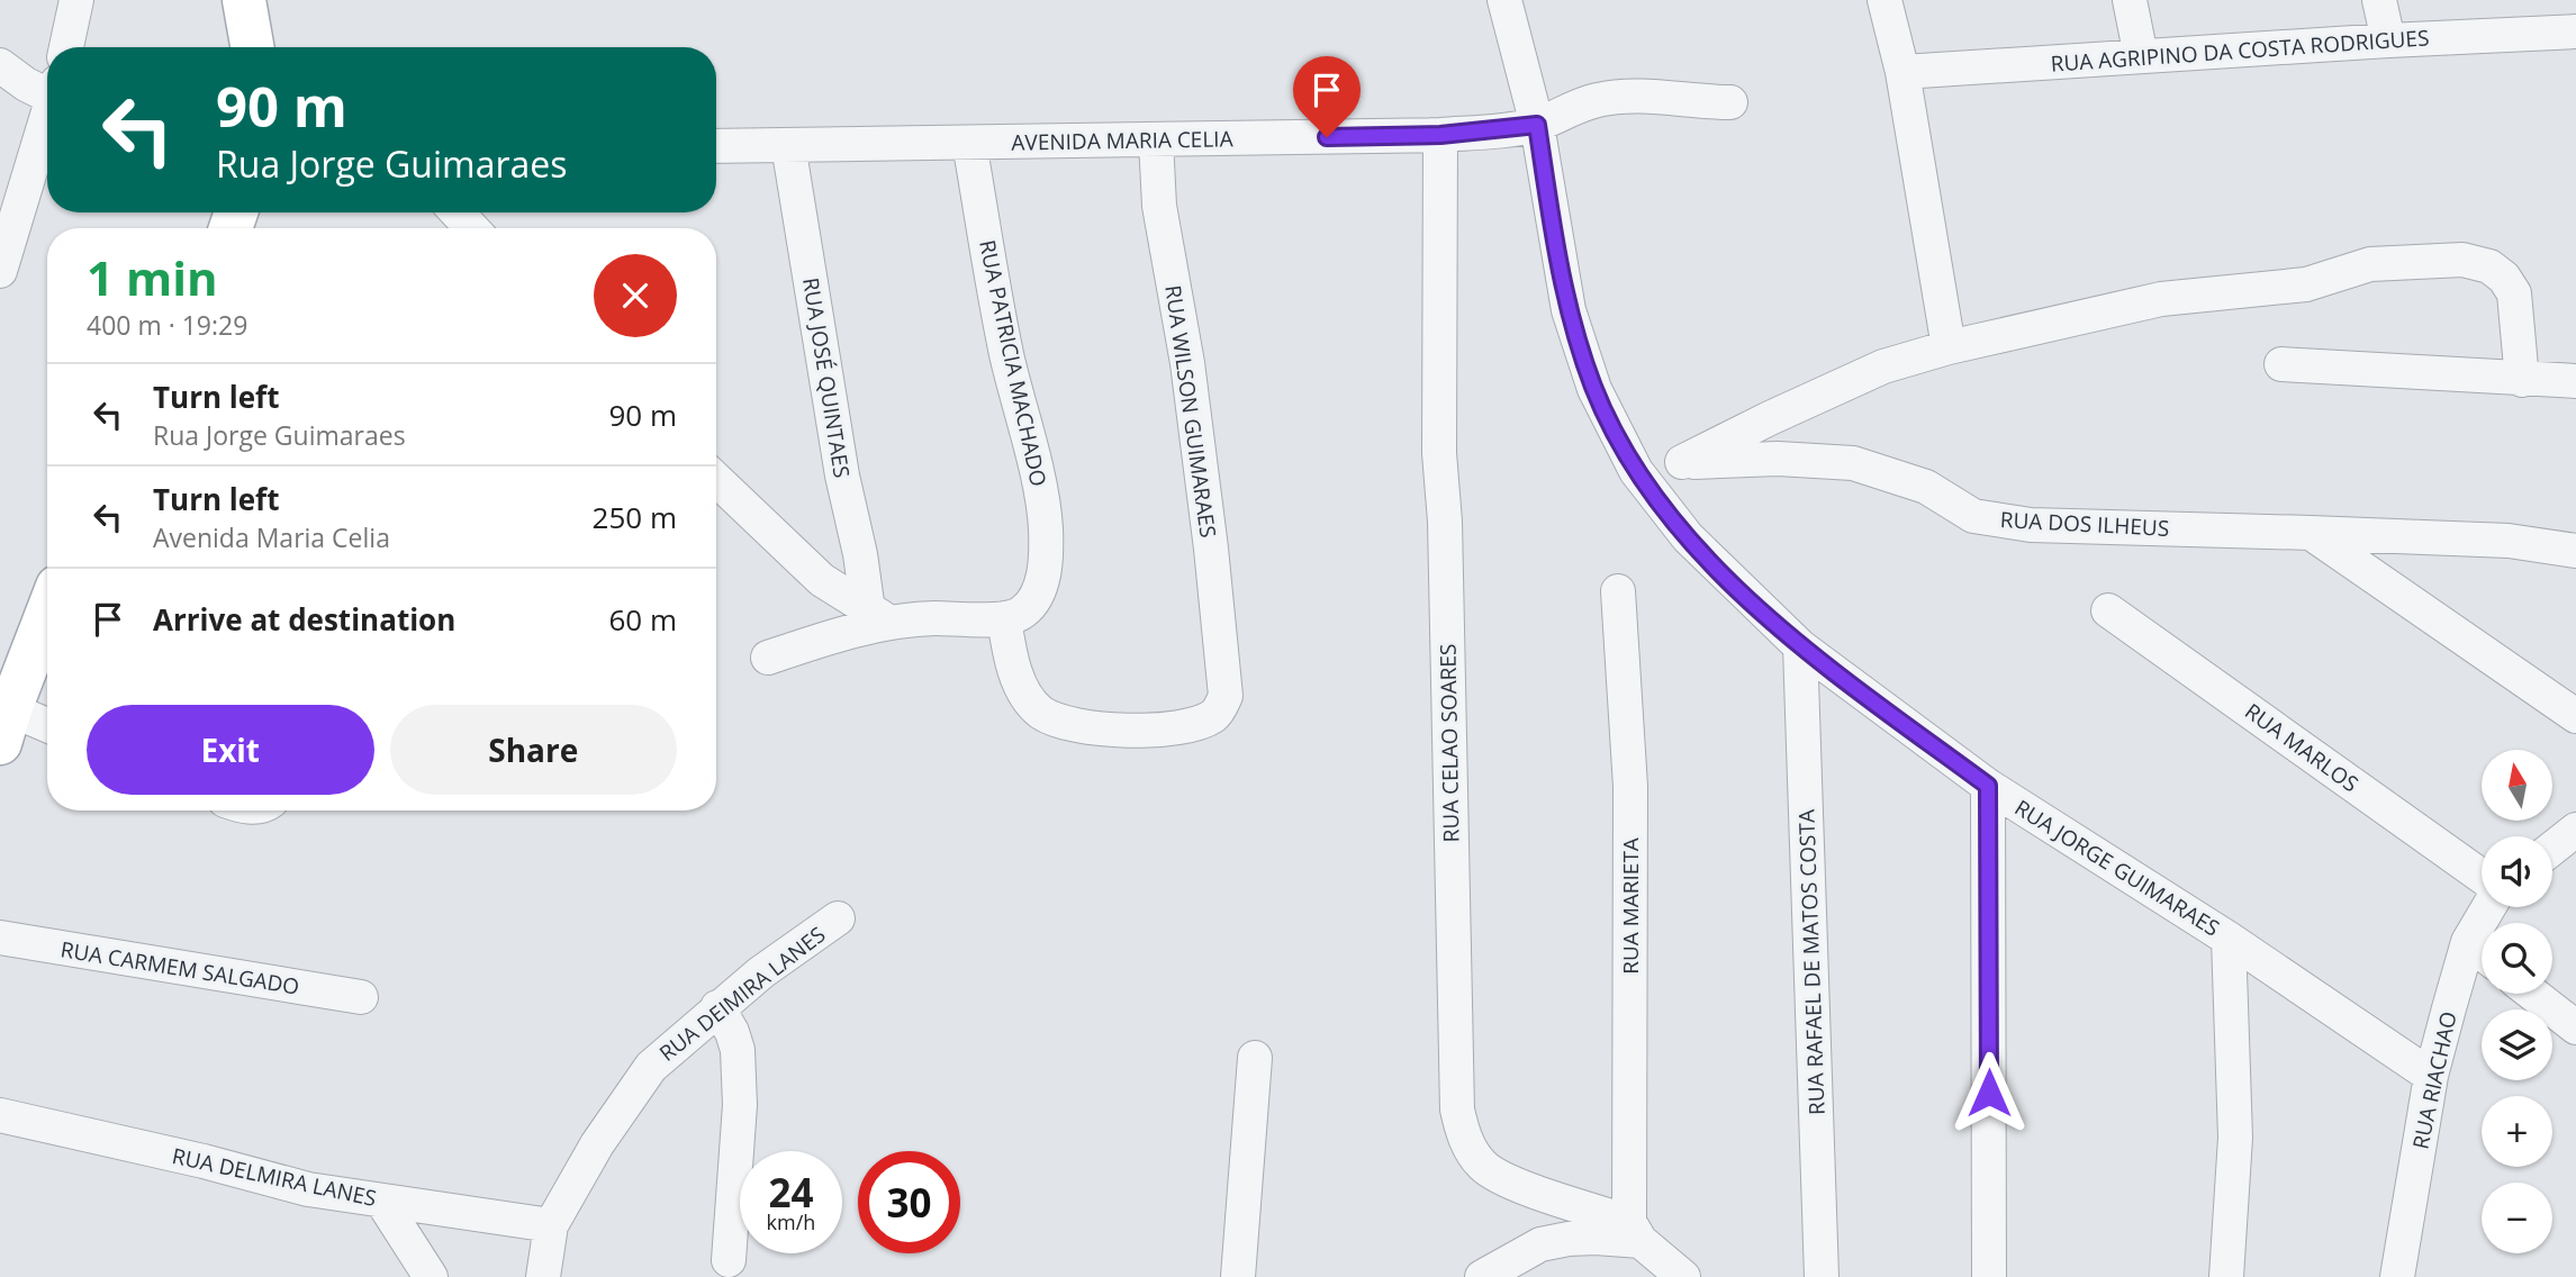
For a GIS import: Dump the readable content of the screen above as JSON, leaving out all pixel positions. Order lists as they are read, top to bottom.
{
  "streets": {
    "street": [
      "RUA AGRIPINO DA COSTA RODRIGUES",
      "AVENIDA MARIA CELIA",
      "RUA PATRICIA MACHADO",
      "RUA JOSÉ QUINTAES",
      "RUA WILSON GUIMARAES",
      "RUA DOS ILHEUS",
      "RUA CELAO SOARES",
      "RUA MARLOS",
      "RUA JORGE GUIMARAES",
      "RUA MARIETA",
      "RUA RAFAEL DE MATOS COSTA",
      "RUA CARMEM SALGADO",
      "RUA DEIMIRA LANES",
      "RUA RIACHAO",
      "RUA DELMIRA LANES"
    ]
  },
  "crossings": [
    ["AVENIDA MARIA CELIA", "RUA PATRICIA MACHADO"],
    ["AVENIDA MARIA CELIA", "RUA JOSÉ QUINTAES"],
    ["AVENIDA MARIA CELIA", "RUA WILSON GUIMARAES"],
    ["AVENIDA MARIA CELIA", "RUA CELAO SOARES"],
    ["AVENIDA MARIA CELIA", "RUA JORGE GUIMARAES"],
    ["RUA PATRICIA MACHADO", "RUA WILSON GUIMARAES"],
    ["RUA DOS ILHEUS", "RUA JORGE GUIMARAES"],
    ["RUA CELAO SOARES", "RUA MARIETA"],
    ["RUA JORGE GUIMARAES", "RUA RAFAEL DE MATOS COSTA"],
    ["RUA JORGE GUIMARAES", "RUA RIACHAO"],
    ["RUA DEIMIRA LANES", "RUA DELMIRA LANES"]
  ],
  "north": "top",
  "page": {
    "turn": ["90 m", "Rua Jorge Guimaraes"],
    "heading": ["1 min", "400 m · 19:29"],
    "list": [
      {
        "name": "Turn left",
        "note": "Rua Jorge Guimaraes",
        "value": "90 m"
      },
      {
        "name": "Turn left",
        "note": "Avenida Maria Celia",
        "value": "250 m"
      },
      {
        "name": "Arrive at destination",
        "value": "60 m"
      }
    ],
    "buttons": ["Exit", "Share"],
    "map_buttons": ["+", "−"],
    "speed": "24 km/h",
    "limit": "30"
  }
}
